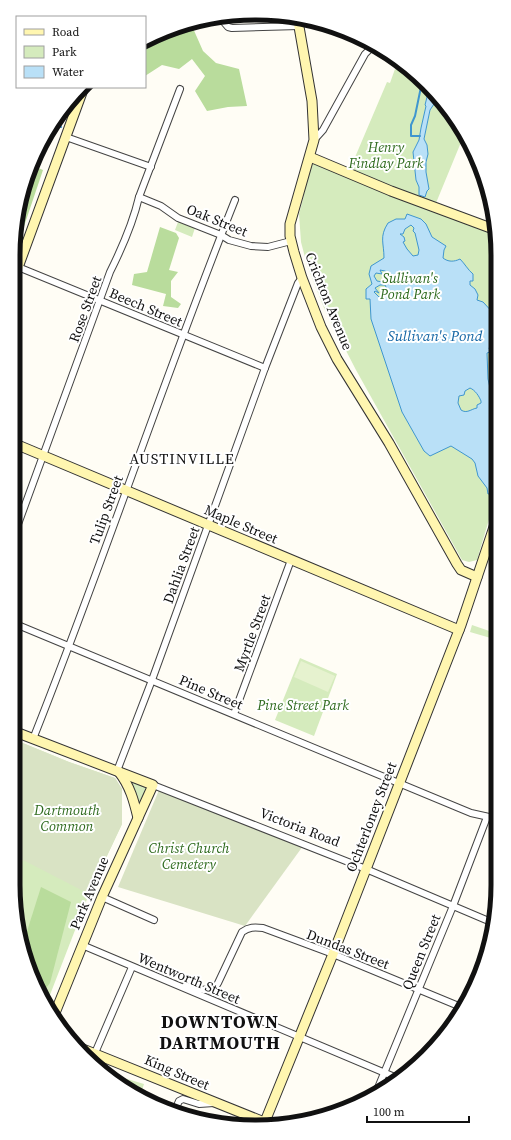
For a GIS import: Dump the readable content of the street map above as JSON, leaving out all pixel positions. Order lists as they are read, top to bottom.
{
  "streets": {
    "street": [
      "Oak Street",
      "Crichton Avenue",
      "Beech Street",
      "Rose Street",
      "Tulip Street",
      "Maple Street",
      "Dahlia Street",
      "Myrtle Street",
      "Pine Street",
      "Ochterloney Street",
      "Victoria Road",
      "Park Avenue",
      "Dundas Street",
      "Queen Street",
      "Wentworth Street",
      "King Street"
    ]
  },
  "crossings": [
    ["Oak Street", "Crichton Avenue"],
    ["Oak Street", "Rose Street"],
    ["Oak Street", "Tulip Street"],
    ["Crichton Avenue", "Dahlia Street"],
    ["Crichton Avenue", "Ochterloney Street"],
    ["Beech Street", "Rose Street"],
    ["Beech Street", "Tulip Street"],
    ["Beech Street", "Dahlia Street"],
    ["Rose Street", "Maple Street"],
    ["Tulip Street", "Maple Street"],
    ["Tulip Street", "Pine Street"],
    ["Tulip Street", "Victoria Road"],
    ["Maple Street", "Dahlia Street"],
    ["Maple Street", "Myrtle Street"],
    ["Maple Street", "Ochterloney Street"],
    ["Dahlia Street", "Pine Street"],
    ["Dahlia Street", "Victoria Road"],
    ["Myrtle Street", "Pine Street"],
    ["Pine Street", "Ochterloney Street"],
    ["Pine Street", "Queen Street"],
    ["Ochterloney Street", "Victoria Road"],
    ["Ochterloney Street", "Dundas Street"],
    ["Ochterloney Street", "Wentworth Street"],
    ["Victoria Road", "Park Avenue"],
    ["Victoria Road", "Queen Street"],
    ["Park Avenue", "Wentworth Street"],
    ["Dundas Street", "Queen Street"],
    ["Dundas Street", "Wentworth Street"],
    ["Queen Street", "Wentworth Street"]
  ],
  "districts": ["AUSTINVILLE", "DOWNTOWN DARTMOUTH"],
  "water": ["Sullivan's Pond"],
  "parks": [
    "Henry Findlay Park",
    "Sullivan's Pond Park",
    "Pine Street Park",
    "Dartmouth Common",
    "Christ Church Cemetery"
  ],
  "legend": ["Road", "Park", "Water"],
  "scale_bar": "100 m"
}
